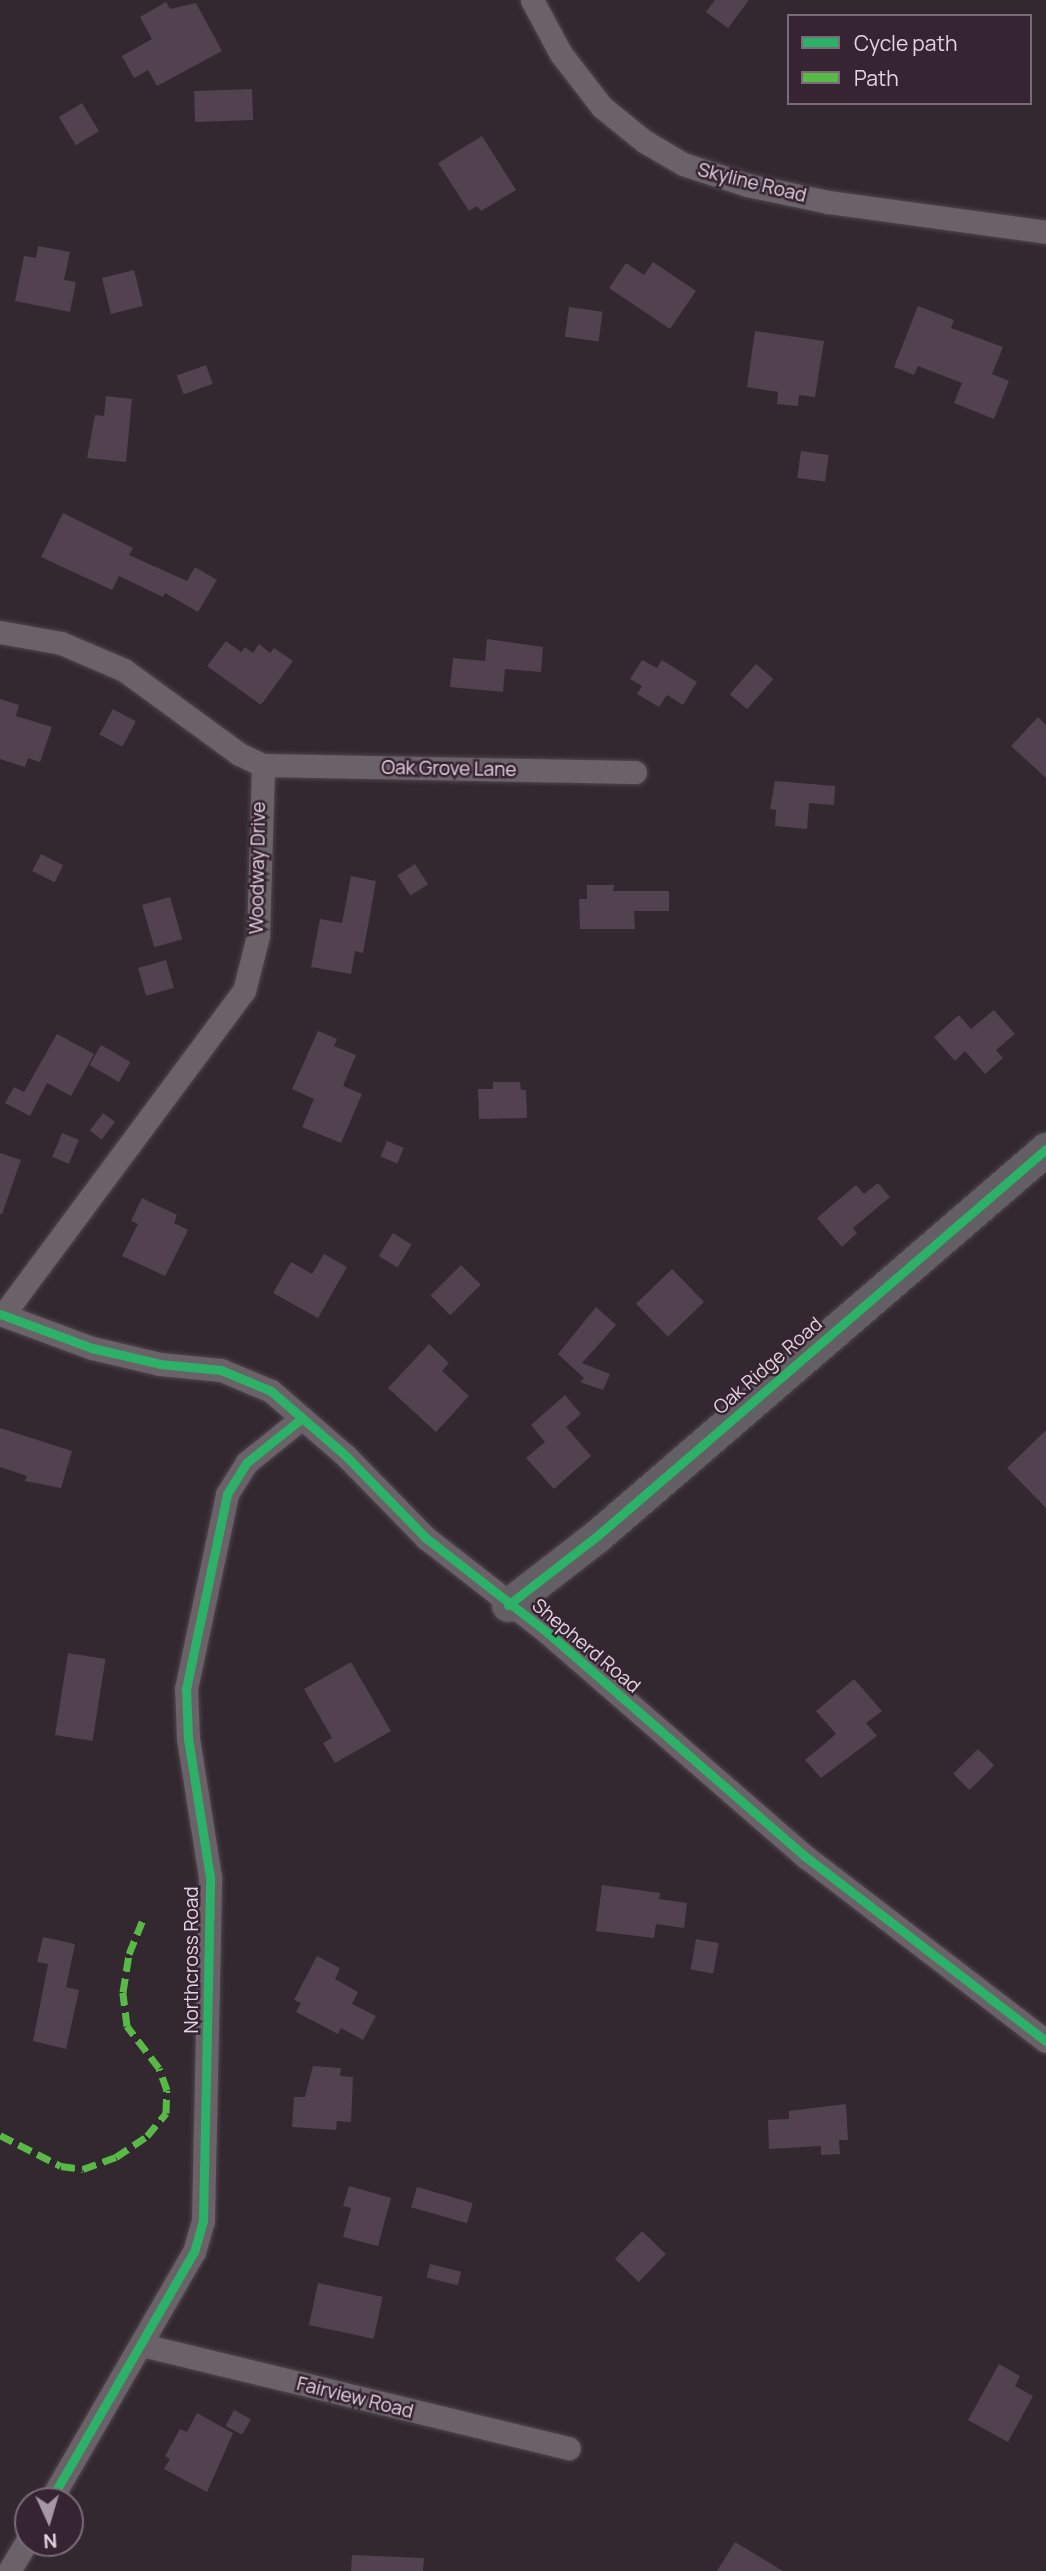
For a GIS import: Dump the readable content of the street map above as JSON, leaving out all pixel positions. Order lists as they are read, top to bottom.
{
  "streets": {
    "street": [
      "Skyline Road",
      "Oak Grove Lane",
      "Woodway Drive",
      "Oak Ridge Road",
      "Shepherd Road",
      "Northcross Road",
      "Fairview Road"
    ]
  },
  "crossings": [
    ["Oak Grove Lane", "Woodway Drive"],
    ["Woodway Drive", "Shepherd Road"],
    ["Oak Ridge Road", "Shepherd Road"],
    ["Shepherd Road", "Northcross Road"],
    ["Northcross Road", "Fairview Road"]
  ],
  "legend": ["Cycle path", "Path"],
  "north": "bottom"
}
